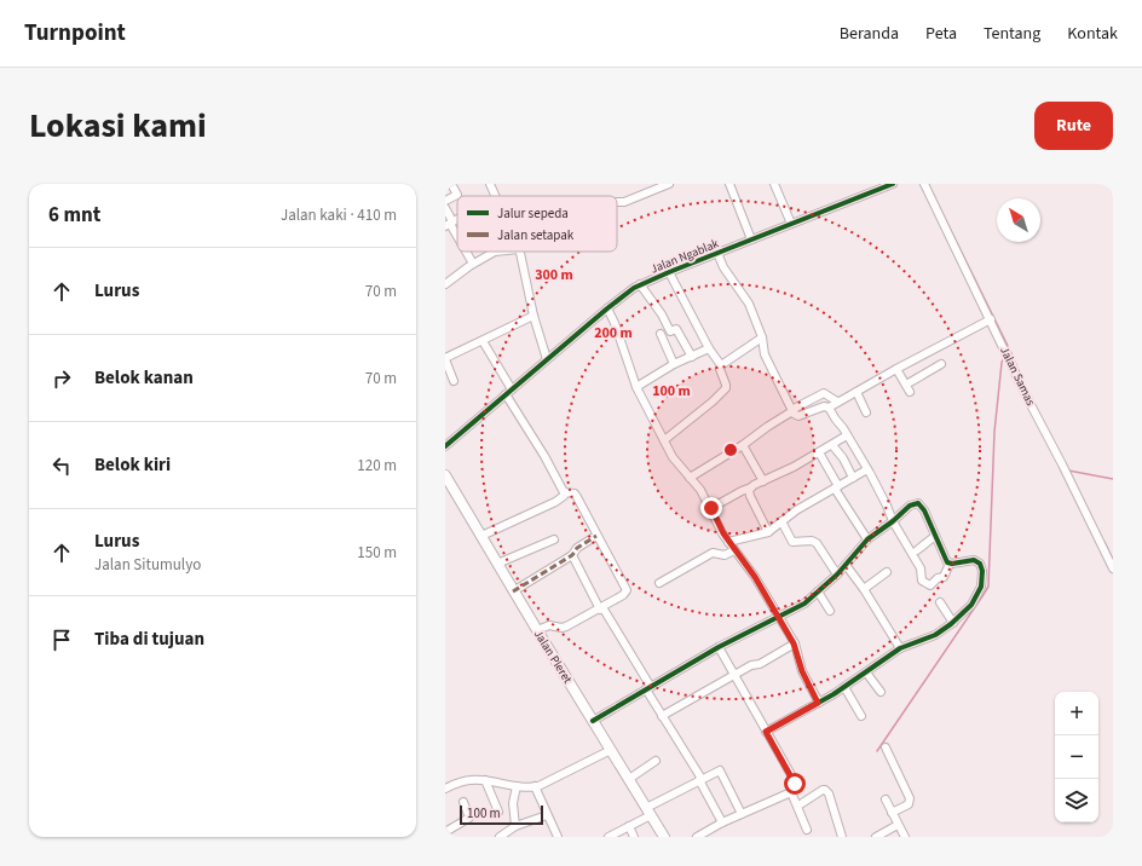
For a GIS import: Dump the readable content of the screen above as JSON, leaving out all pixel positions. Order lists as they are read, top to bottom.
{
  "streets": {
    "main road": ["Jalan Pleret"],
    "street": ["Jalan Ngablak", "Jalan Samas"]
  },
  "legend": ["Jalur sepeda", "Jalan setapak"],
  "scale_bar": "100 m",
  "north": "top left",
  "page": {
    "header": "Turnpoint",
    "nav": [
      "Beranda",
      "Peta",
      "Tentang",
      "Kontak"
    ],
    "title": "Lokasi kami",
    "buttons": "Rute",
    "heading": ["6 mnt", "Jalan kaki · 410 m"],
    "list": [
      ["Lurus", "70 m"],
      ["Belok kanan", "70 m"],
      ["Belok kiri", "120 m"],
      ["Lurus", "Jalan Situmulyo", "150 m"],
      "Tiba di tujuan"
    ],
    "map_buttons": ["+", "−"],
    "scale": "100 m"
  },
  "rings": ["300 m", "200 m", "100 m"]
}
